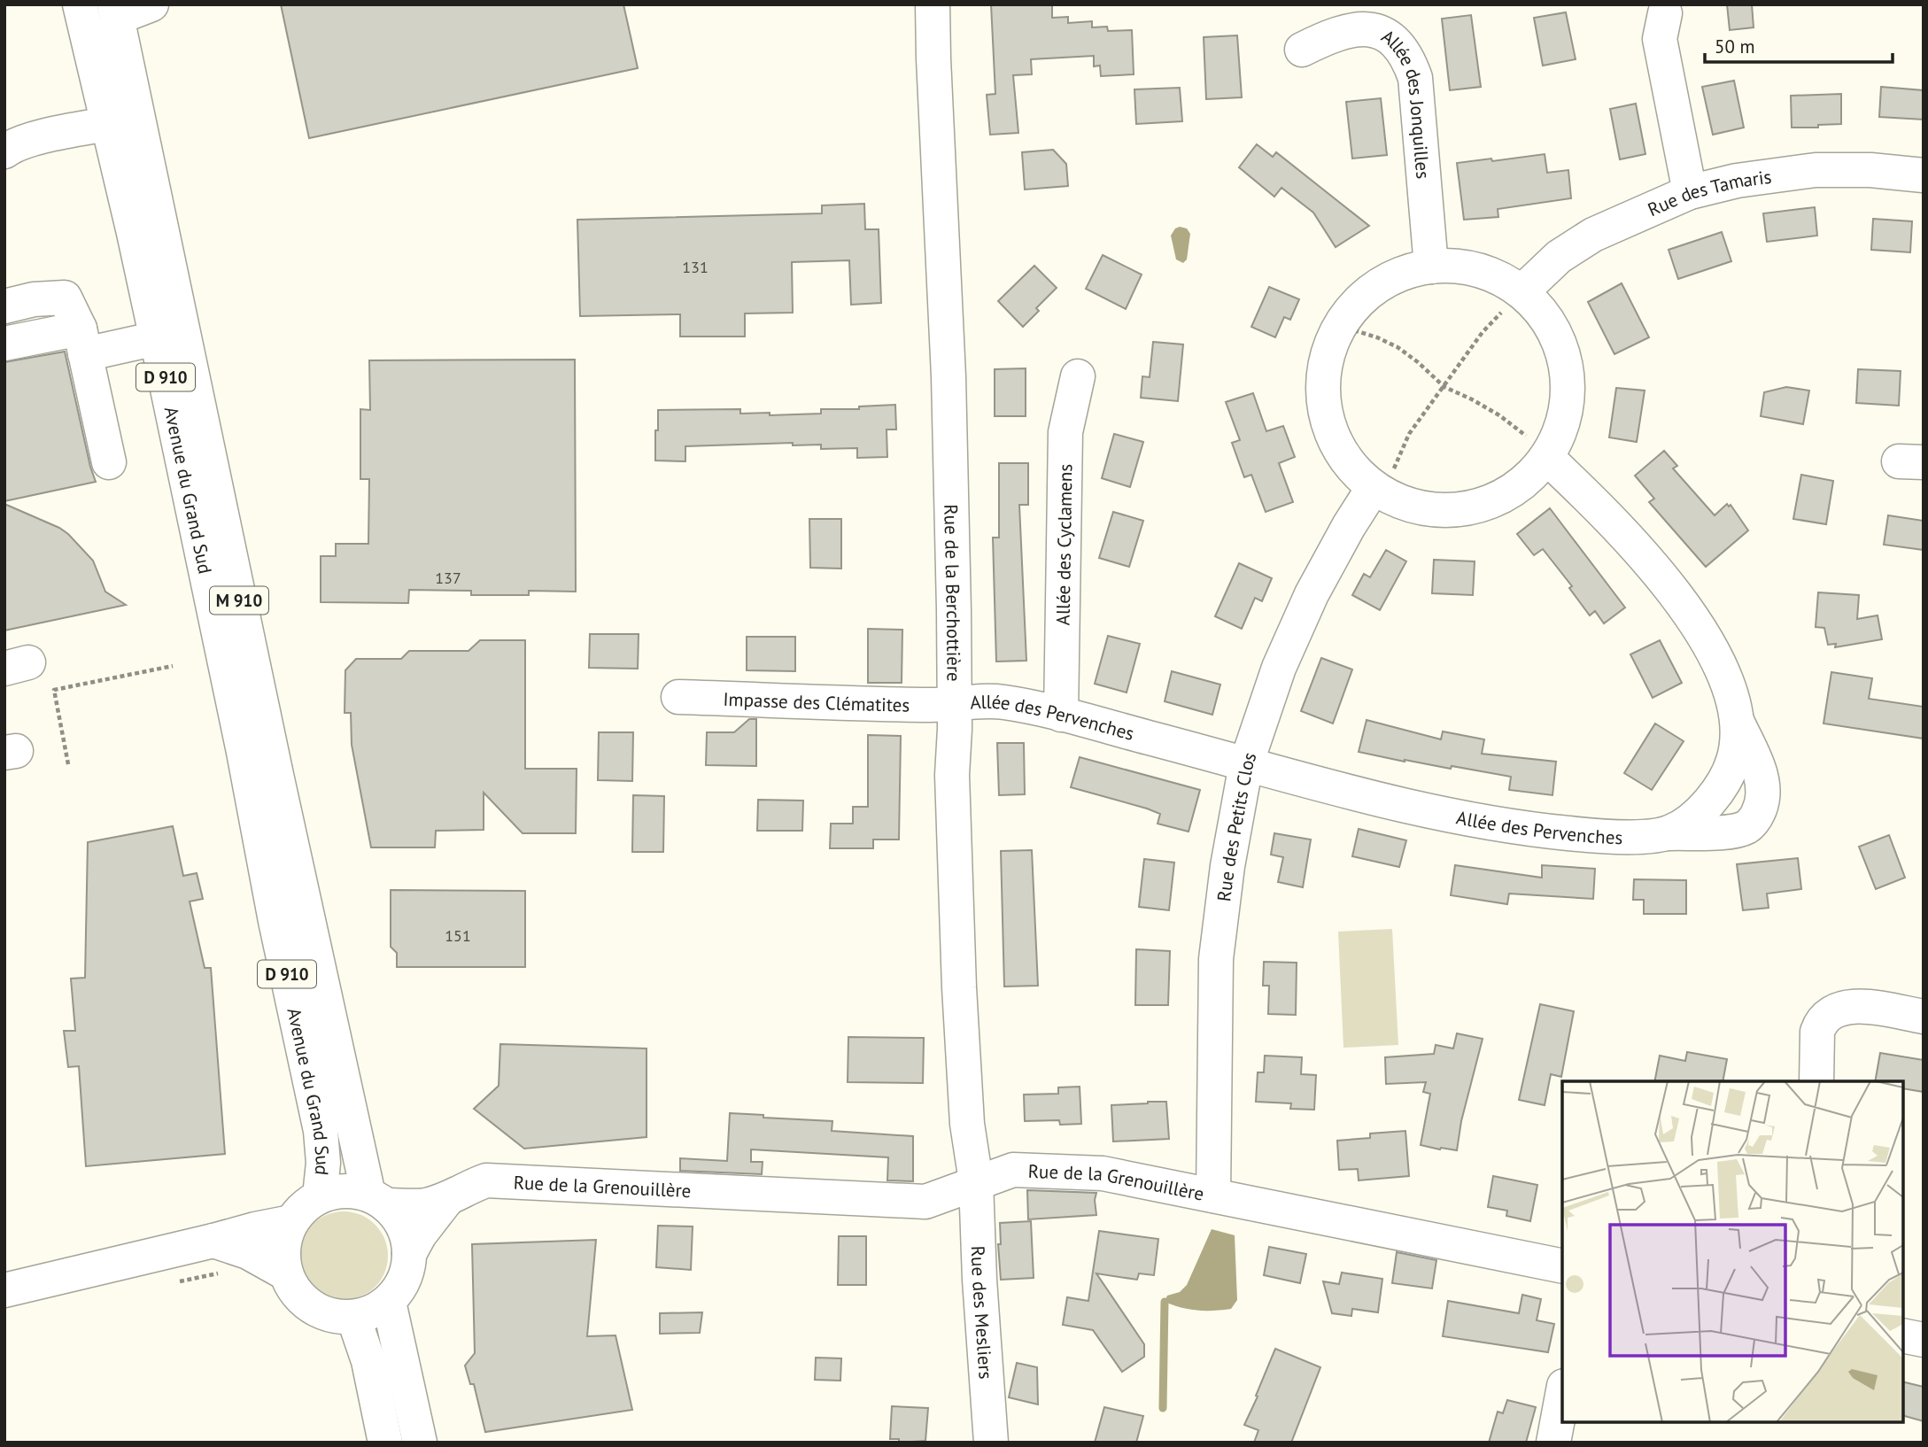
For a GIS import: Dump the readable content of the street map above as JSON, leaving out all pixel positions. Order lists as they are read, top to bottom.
{
  "streets": {
    "street": [
      "Allée des Jonquilles",
      "Rue des Tamaris",
      "D 910",
      "Avenue du Grand Sud",
      "Allée des Cyclamens",
      "Rue de la Berchottière",
      "M 910",
      "Impasse des Clématites",
      "Allée des Pervenches",
      "Rue des Petits Clos",
      "Rue de la Grenouillère",
      "Rue des Mesliers"
    ]
  },
  "crossings": [
    ["Avenue du Grand Sud", "Rue de la Grenouillère"],
    ["Allée des Cyclamens", "Allée des Pervenches"],
    ["Rue de la Berchottière", "Impasse des Clématites"],
    ["Rue de la Berchottière", "Allée des Pervenches"],
    ["Rue de la Berchottière", "Rue de la Grenouillère"],
    ["Rue de la Berchottière", "Rue des Mesliers"],
    ["Impasse des Clématites", "Allée des Pervenches"],
    ["Allée des Pervenches", "Rue des Petits Clos"],
    ["Rue des Petits Clos", "Rue de la Grenouillère"],
    ["Rue de la Grenouillère", "Rue des Mesliers"]
  ],
  "house_numbers": ["131", "137", "151"],
  "scale_bar": "50 m"
}
